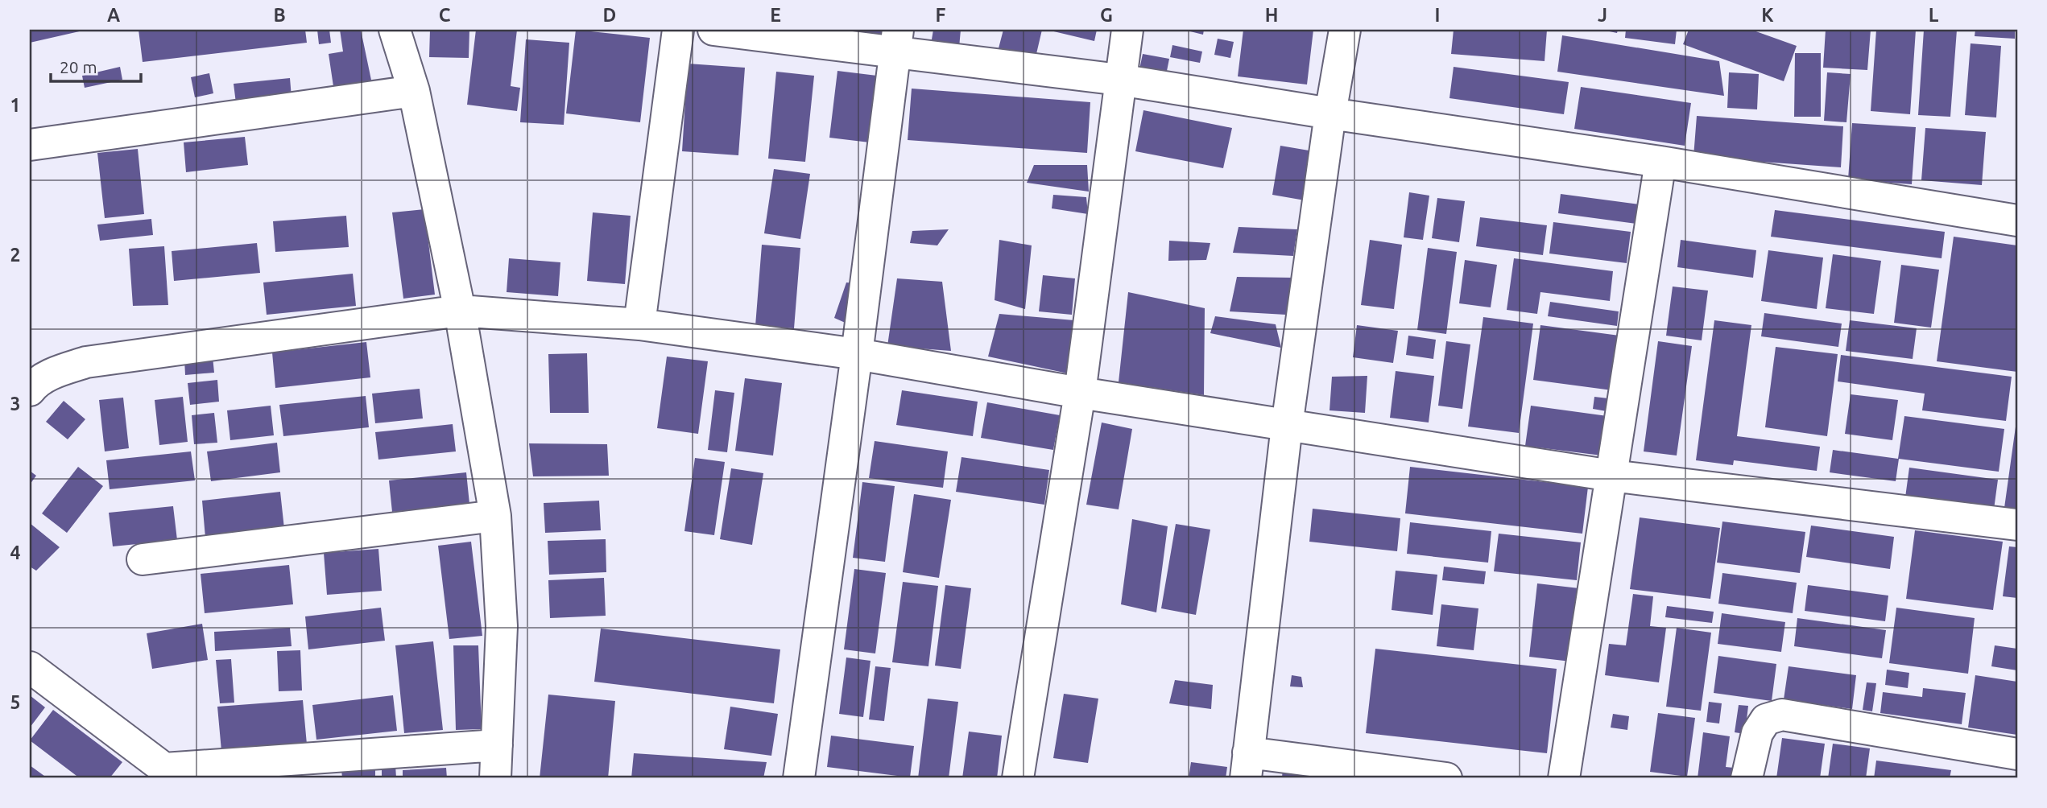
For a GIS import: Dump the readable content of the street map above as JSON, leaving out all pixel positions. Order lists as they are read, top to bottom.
{
  "scale_bar": "20 m",
  "grid": {
    "columns": [
      "A",
      "B",
      "C",
      "D",
      "E",
      "F",
      "G",
      "H",
      "I",
      "J",
      "K",
      "L"
    ],
    "rows": [
      "1",
      "2",
      "3",
      "4",
      "5"
    ]
  }
}
